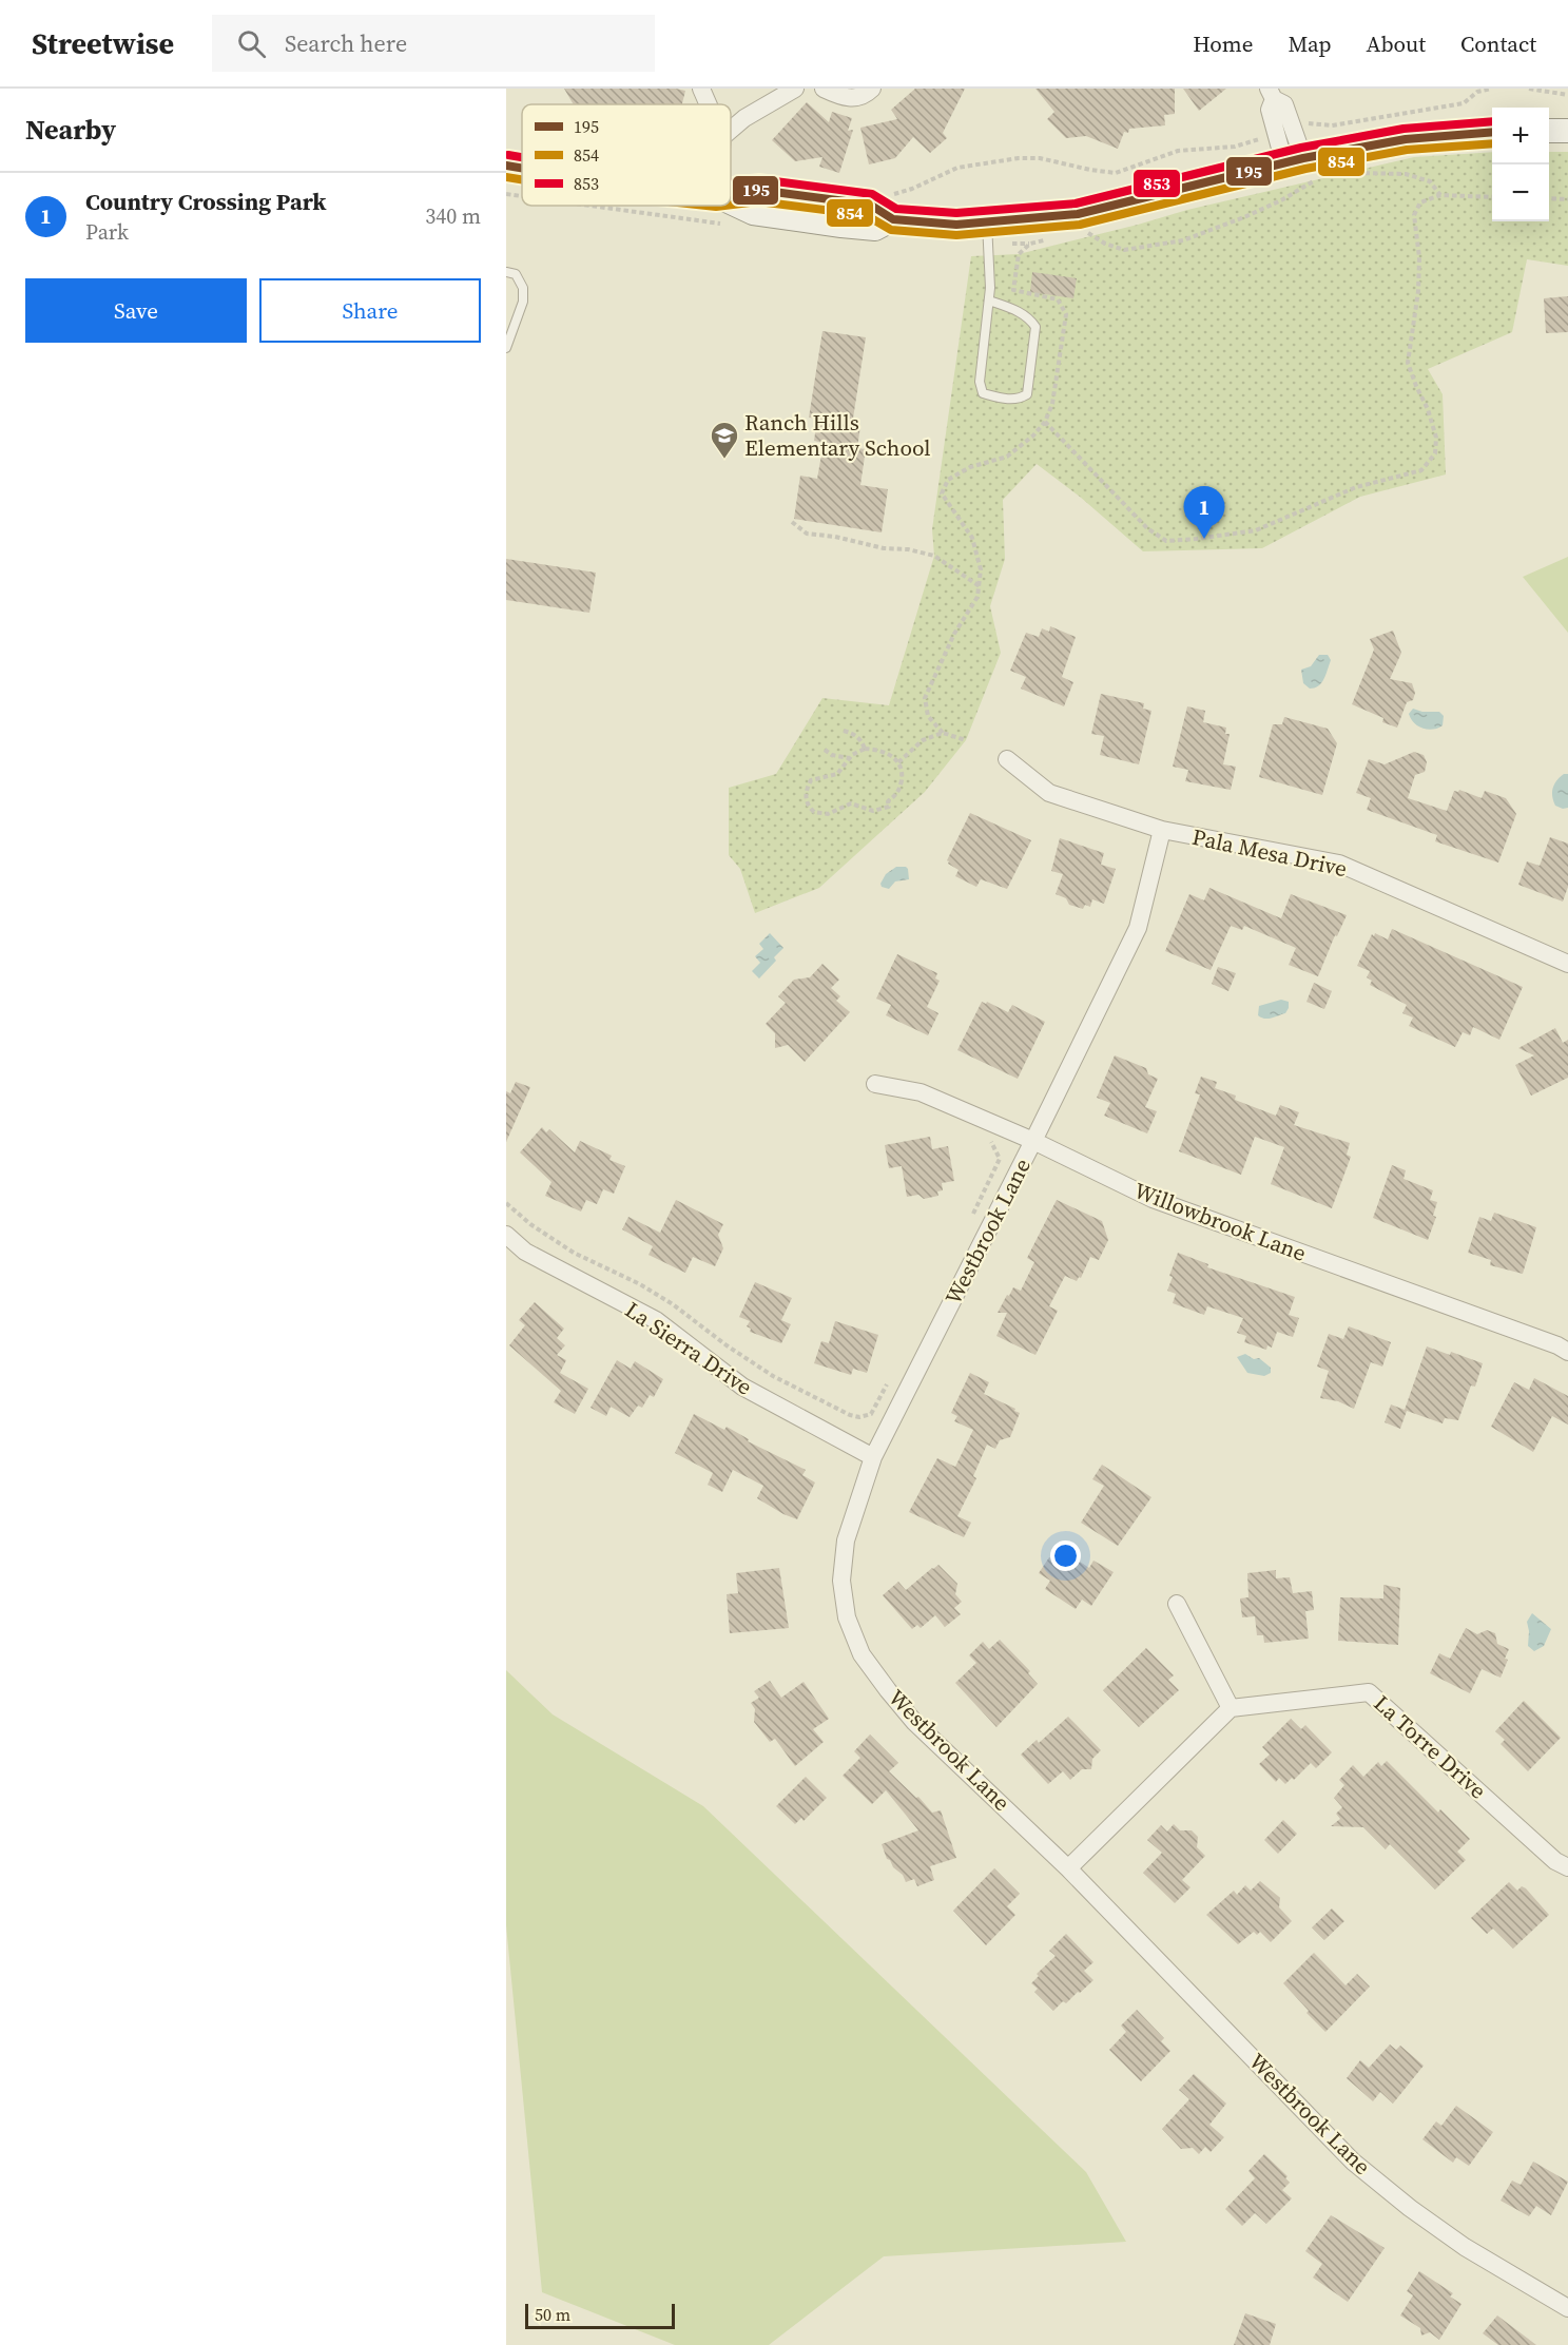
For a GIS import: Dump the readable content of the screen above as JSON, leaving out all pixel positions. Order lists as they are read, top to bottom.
{
  "streets": {
    "street": [
      "Pala Mesa Drive",
      "Willowbrook Lane",
      "Westbrook Lane",
      "La Sierra Drive",
      "La Torre Drive"
    ]
  },
  "crossings": [
    ["Pala Mesa Drive", "Westbrook Lane"],
    ["Willowbrook Lane", "Westbrook Lane"],
    ["Westbrook Lane", "La Sierra Drive"]
  ],
  "places": {
    "school or university": ["Ranch Hills Elementary School"]
  },
  "lines": ["transit line 853", "transit line 195", "transit line 854"],
  "legend": ["195", "854", "853"],
  "scale_bar": "50 m",
  "page": {
    "header": "Streetwise",
    "search": "Search here",
    "nav": [
      "Home",
      "Map",
      "About",
      "Contact"
    ],
    "heading": "Nearby",
    "map_buttons": ["+", "−"],
    "list": [
      {
        "mark": "1",
        "name": "Country Crossing Park",
        "note": "Park",
        "value": "340 m"
      }
    ],
    "buttons": ["Save", "Share"],
    "pins": "1",
    "scale": "50 m"
  }
}
